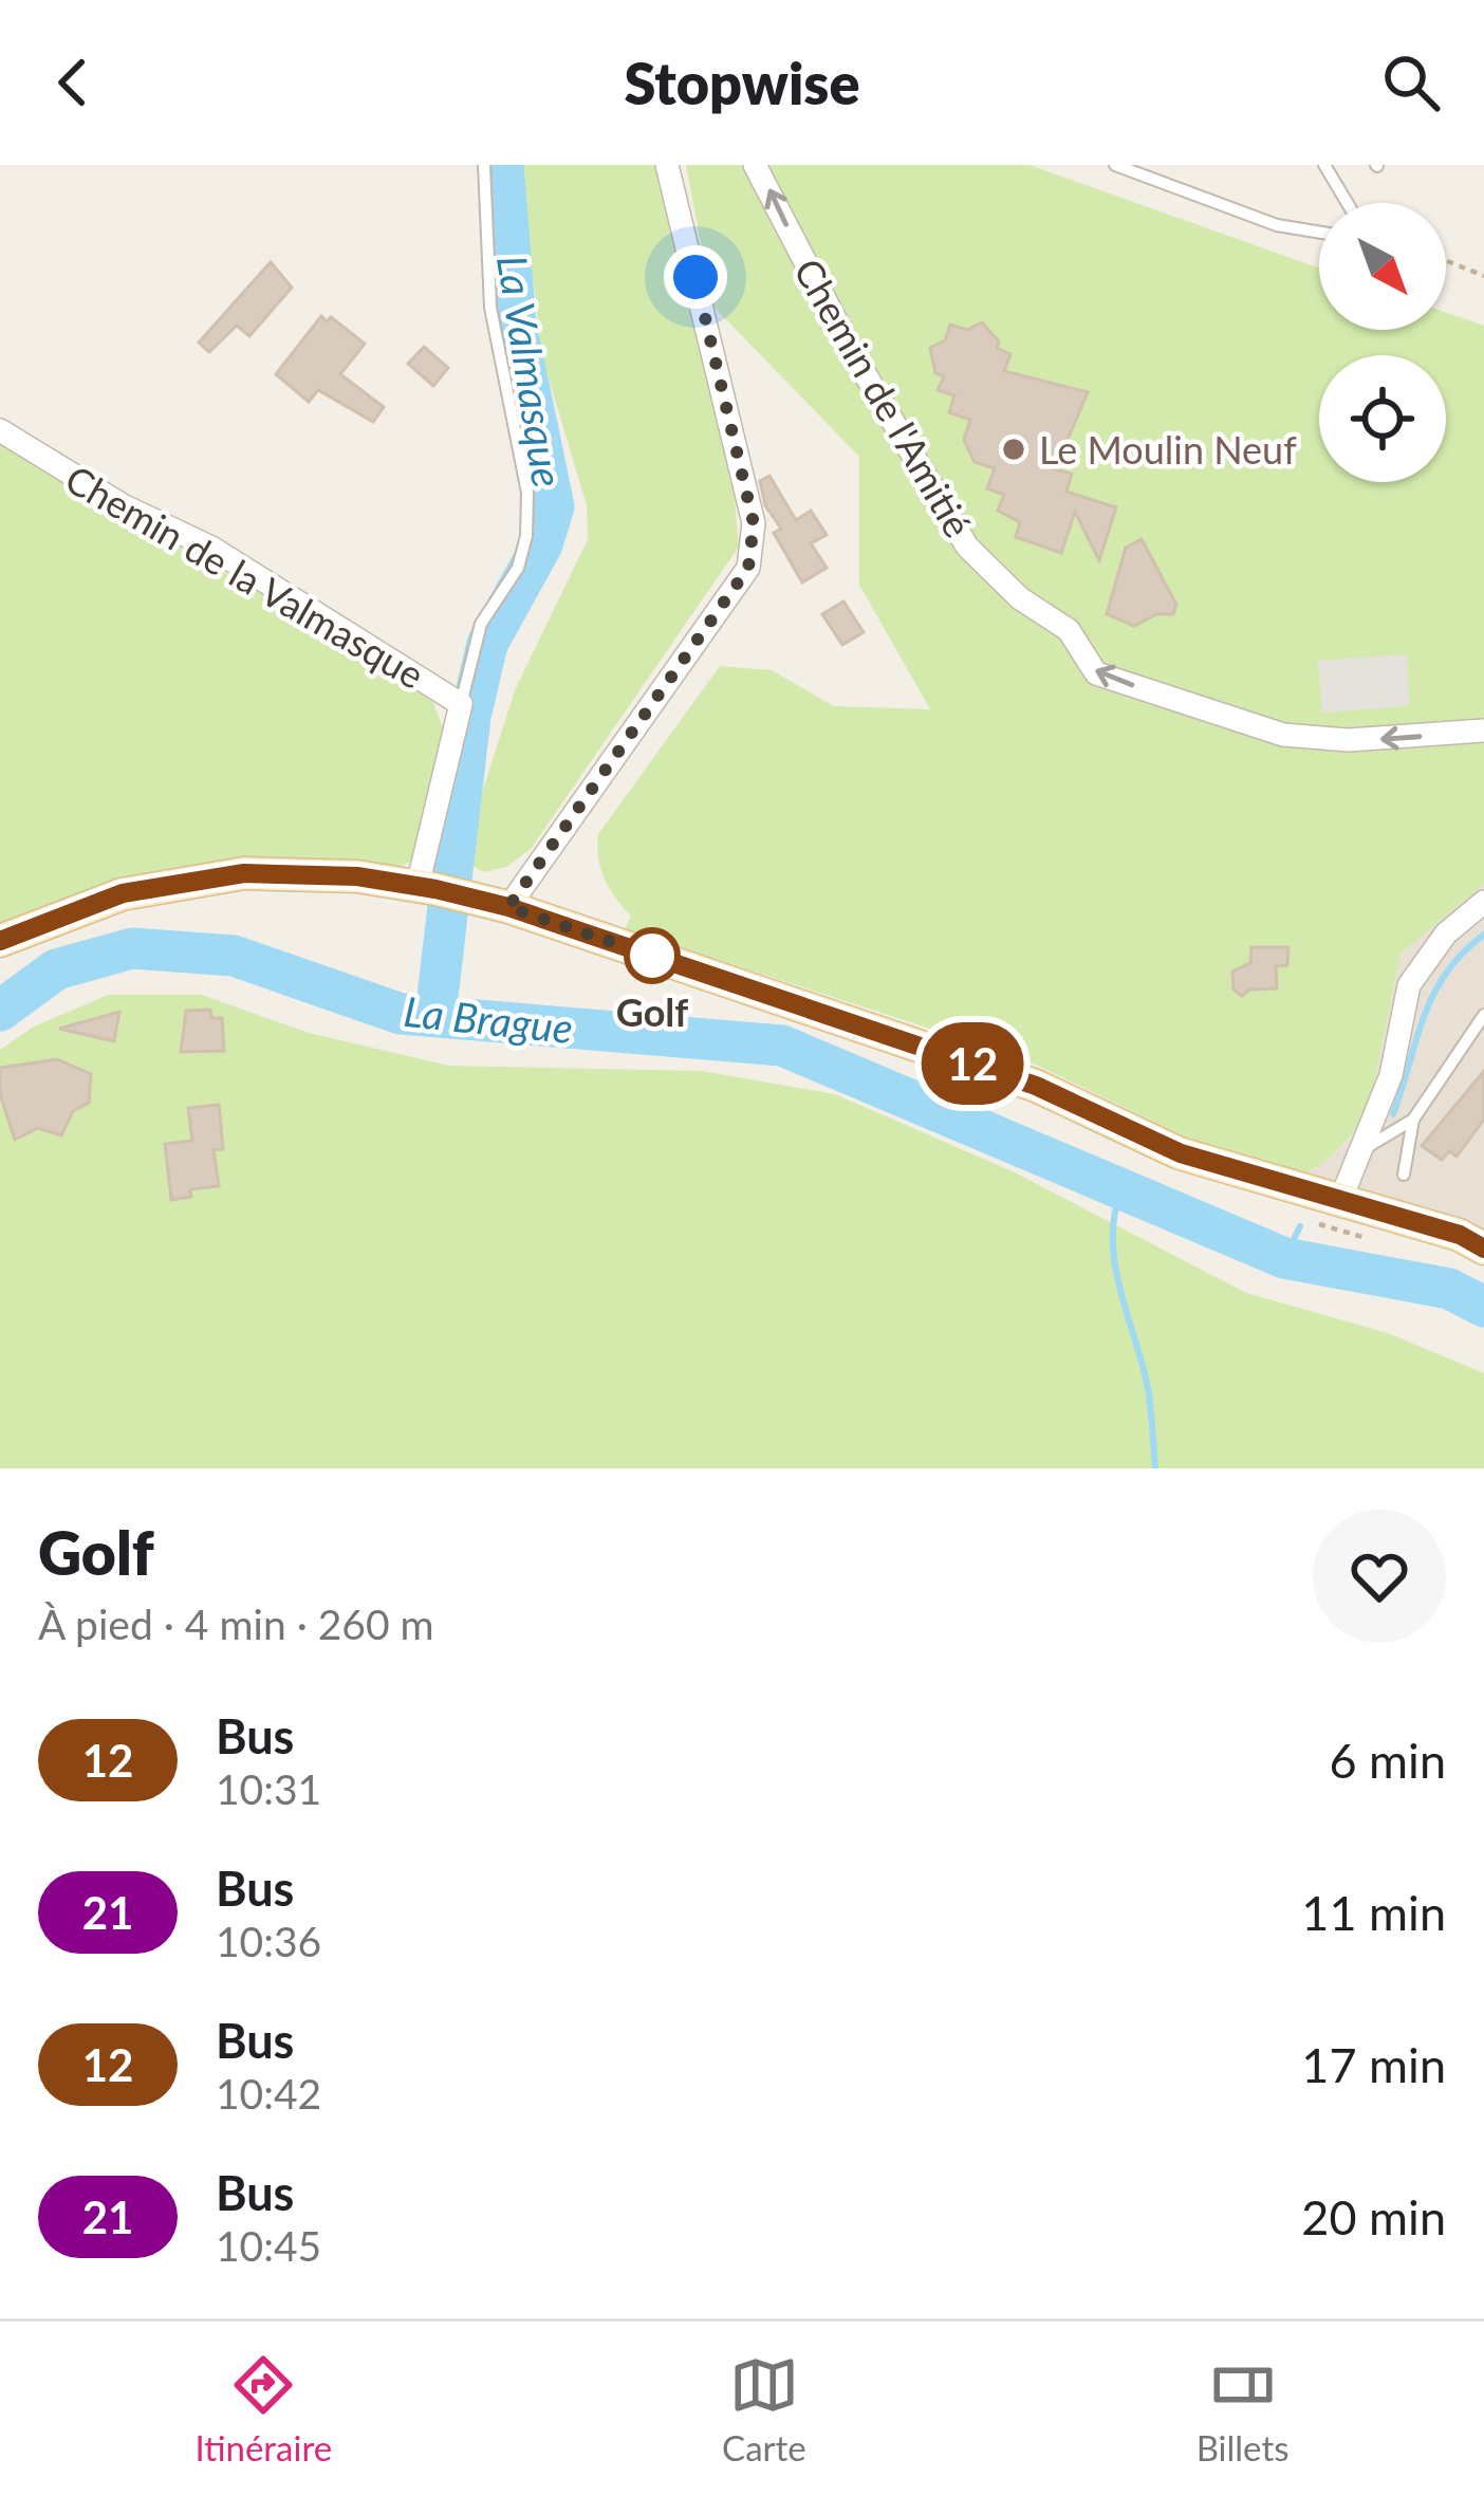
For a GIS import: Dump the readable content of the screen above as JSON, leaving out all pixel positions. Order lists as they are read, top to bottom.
{
  "streets": {
    "street": ["Chemin de l'Amitié", "Chemin de la Valmasque"]
  },
  "one_way": ["Chemin de l'Amitié"],
  "water": ["La Valmasque", "La Brague"],
  "places": ["Le Moulin Neuf", "Golf"],
  "lines": ["bus line 12"],
  "north": "bottom right",
  "page": {
    "header": "Stopwise",
    "on_map": "12",
    "heading": ["Golf", "À pied · 4 min · 260 m"],
    "list": [
      {
        "mark": "12",
        "name": "Bus",
        "note": "10:31",
        "value": "6 min"
      },
      {
        "mark": "21",
        "name": "Bus",
        "note": "10:36",
        "value": "11 min"
      },
      {
        "mark": "12",
        "name": "Bus",
        "note": "10:42",
        "value": "17 min"
      },
      {
        "mark": "21",
        "name": "Bus",
        "note": "10:45",
        "value": "20 min"
      }
    ],
    "tabs": ["Itinéraire", "Carte", "Billets"]
  }
}
